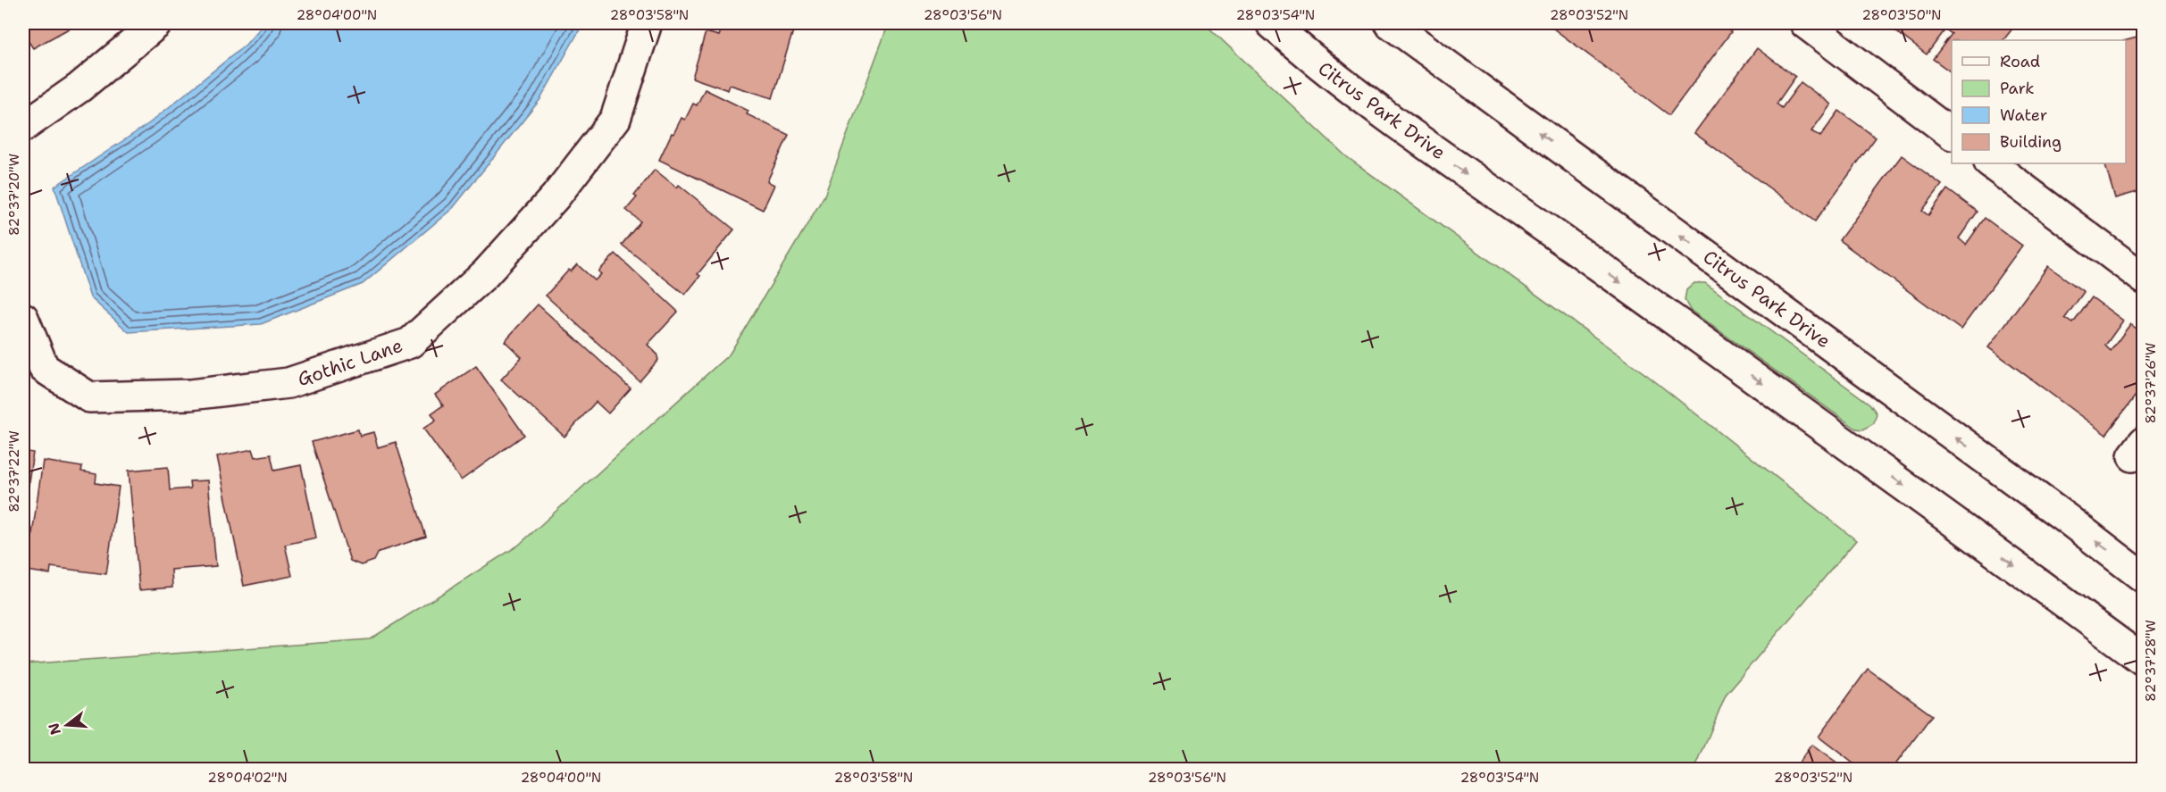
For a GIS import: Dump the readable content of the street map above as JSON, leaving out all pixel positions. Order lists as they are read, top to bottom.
{
  "streets": {
    "street": ["Citrus Park Drive", "Gothic Lane"]
  },
  "legend": [
    "Road",
    "Park",
    "Water",
    "Building"
  ],
  "north": "left",
  "coordinates": [
    "28°04'00\"N",
    "28°03'58\"N",
    "28°03'56\"N",
    "28°03'54\"N",
    "28°03'52\"N",
    "28°03'50\"N",
    "82°37'20\"W",
    "82°37'26\"W",
    "82°37'22\"W",
    "82°37'28\"W",
    "28°04'02\"N"
  ]
}
